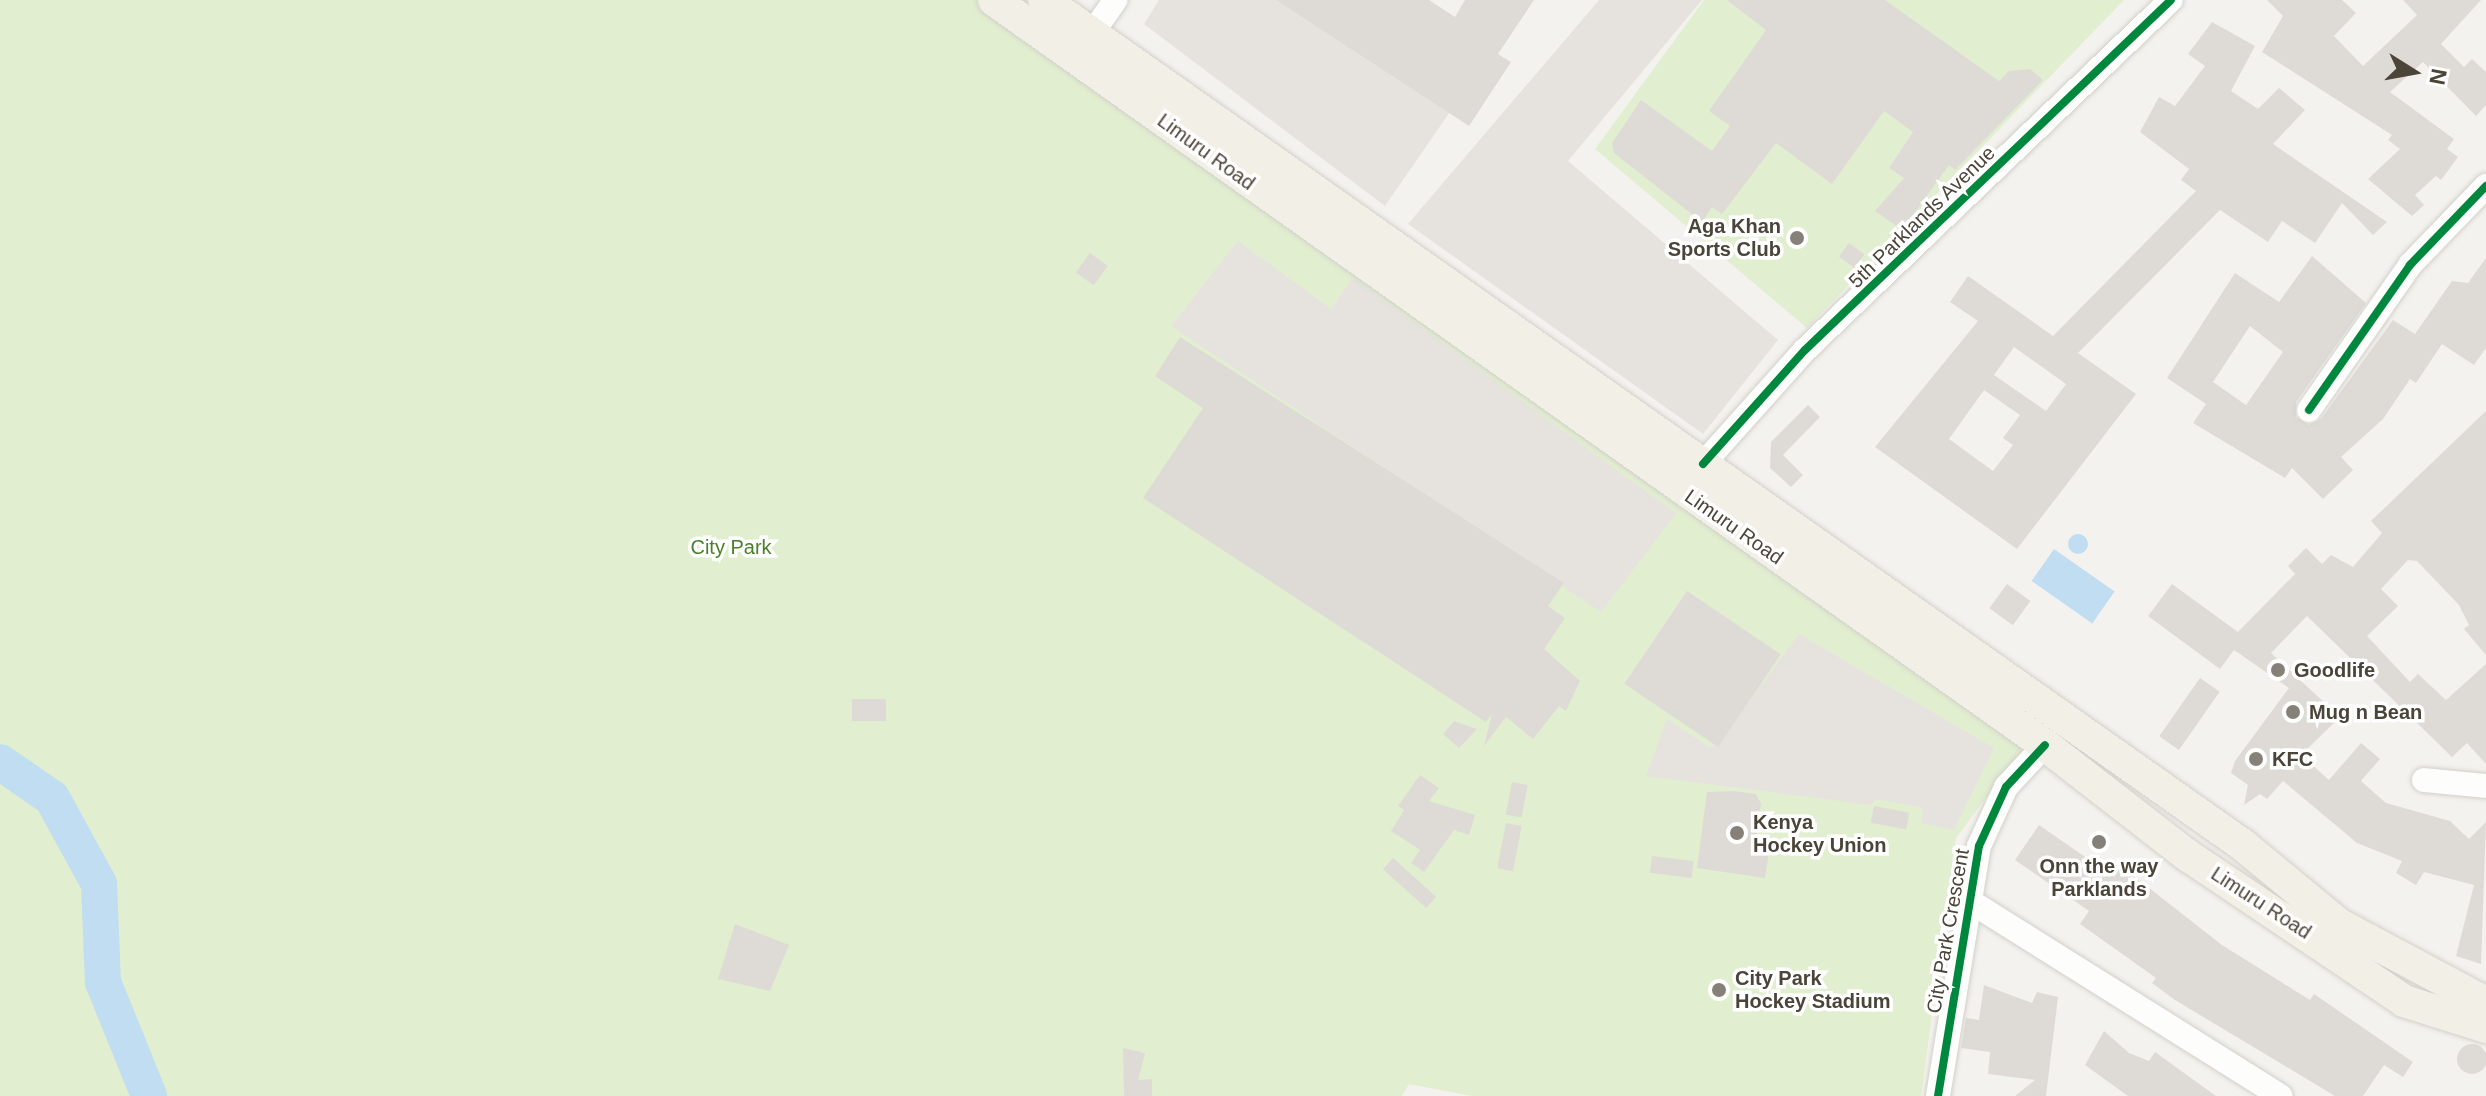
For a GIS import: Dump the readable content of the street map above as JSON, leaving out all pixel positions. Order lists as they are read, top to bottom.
{
  "streets": {
    "main road": ["Limuru Road"],
    "street": ["5th Parklands Avenue", "City Park Crescent"]
  },
  "crossings": [
    ["Limuru Road", "5th Parklands Avenue"],
    ["Limuru Road", "City Park Crescent"]
  ],
  "parks": ["City Park"],
  "places": [
    "Aga Khan Sports Club",
    "Goodlife",
    "Mug n Bean",
    "KFC",
    "Kenya Hockey Union",
    "Onn the way Parklands",
    "City Park Hockey Stadium"
  ],
  "north": "right"
}
